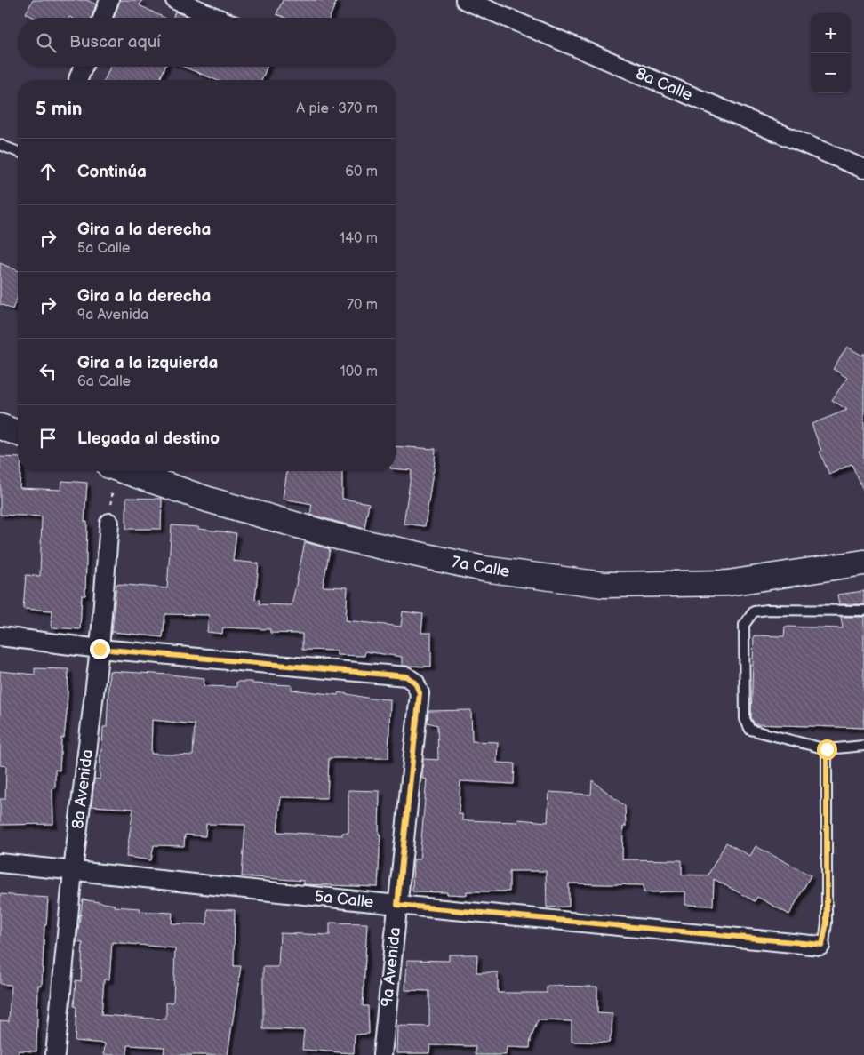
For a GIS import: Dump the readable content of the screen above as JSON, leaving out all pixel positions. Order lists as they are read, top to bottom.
{
  "streets": {
    "street": [
      "8a Calle",
      "7a Calle",
      "8a Avenida",
      "5a Calle",
      "9a Avenida"
    ]
  },
  "crossings": [
    ["8a Avenida", "5a Calle"],
    ["8a Avenida", "9a Avenida"],
    ["5a Calle", "9a Avenida"]
  ],
  "page": {
    "map_buttons": ["+", "−"],
    "search": "Buscar aquí",
    "heading": ["5 min", "A pie · 370 m"],
    "list": [
      ["Continúa", "60 m"],
      ["Gira a la derecha", "5a Calle", "140 m"],
      ["Gira a la derecha", "9a Avenida", "70 m"],
      ["Gira a la izquierda", "6a Calle", "100 m"],
      "Llegada al destino"
    ]
  }
}
